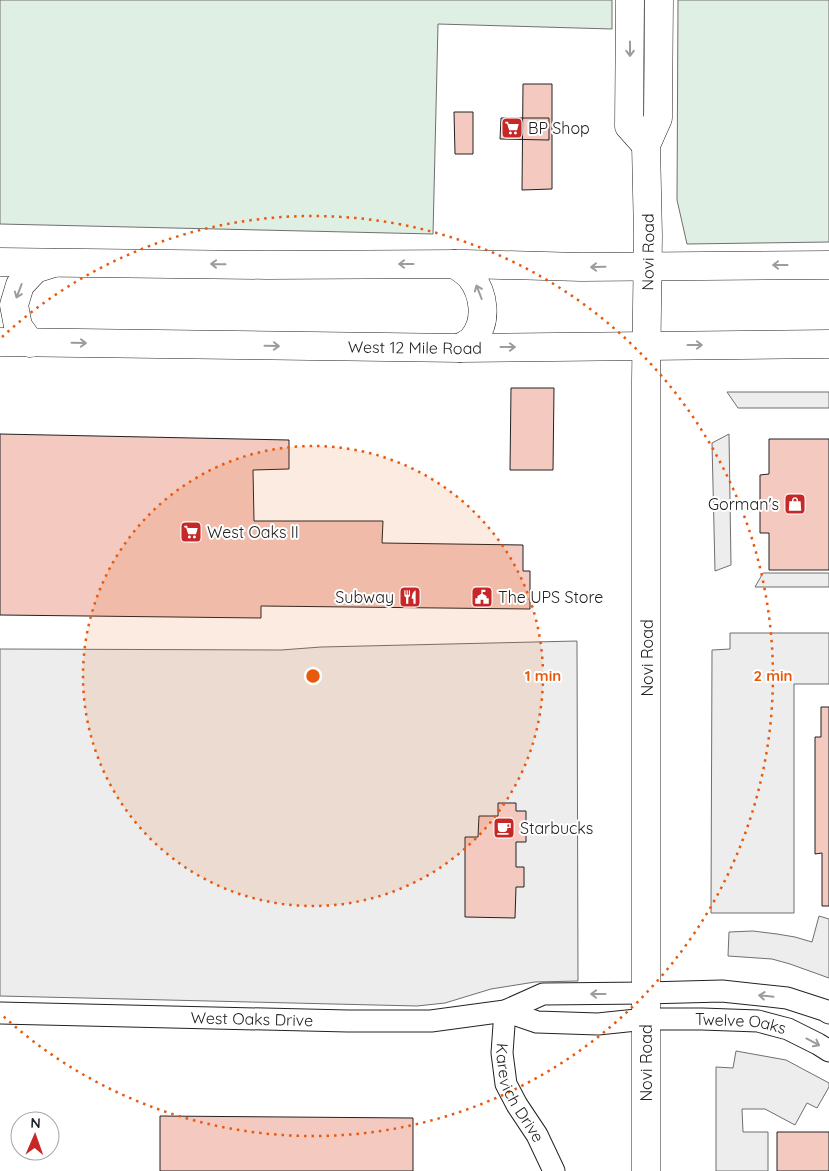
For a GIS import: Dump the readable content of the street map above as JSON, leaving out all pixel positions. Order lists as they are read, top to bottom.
{
  "streets": {
    "main road": ["Novi Road", "West 12 Mile Road"],
    "street": ["West Oaks Drive", "Twelve Oaks", "Karevich Drive"]
  },
  "crossings": [
    ["Novi Road", "West 12 Mile Road"],
    ["Novi Road", "West Oaks Drive"],
    ["Novi Road", "Twelve Oaks"],
    ["West Oaks Drive", "Twelve Oaks"],
    ["West Oaks Drive", "Karevich Drive"]
  ],
  "places": {
    "supermarket": ["BP Shop", "West Oaks II"],
    "shop": ["Gorman's"],
    "restaurant": ["Subway"],
    "public building": ["The UPS Store"],
    "cafe": ["Starbucks"]
  },
  "north": "top",
  "rings": ["1 min", "2 min"]
}
